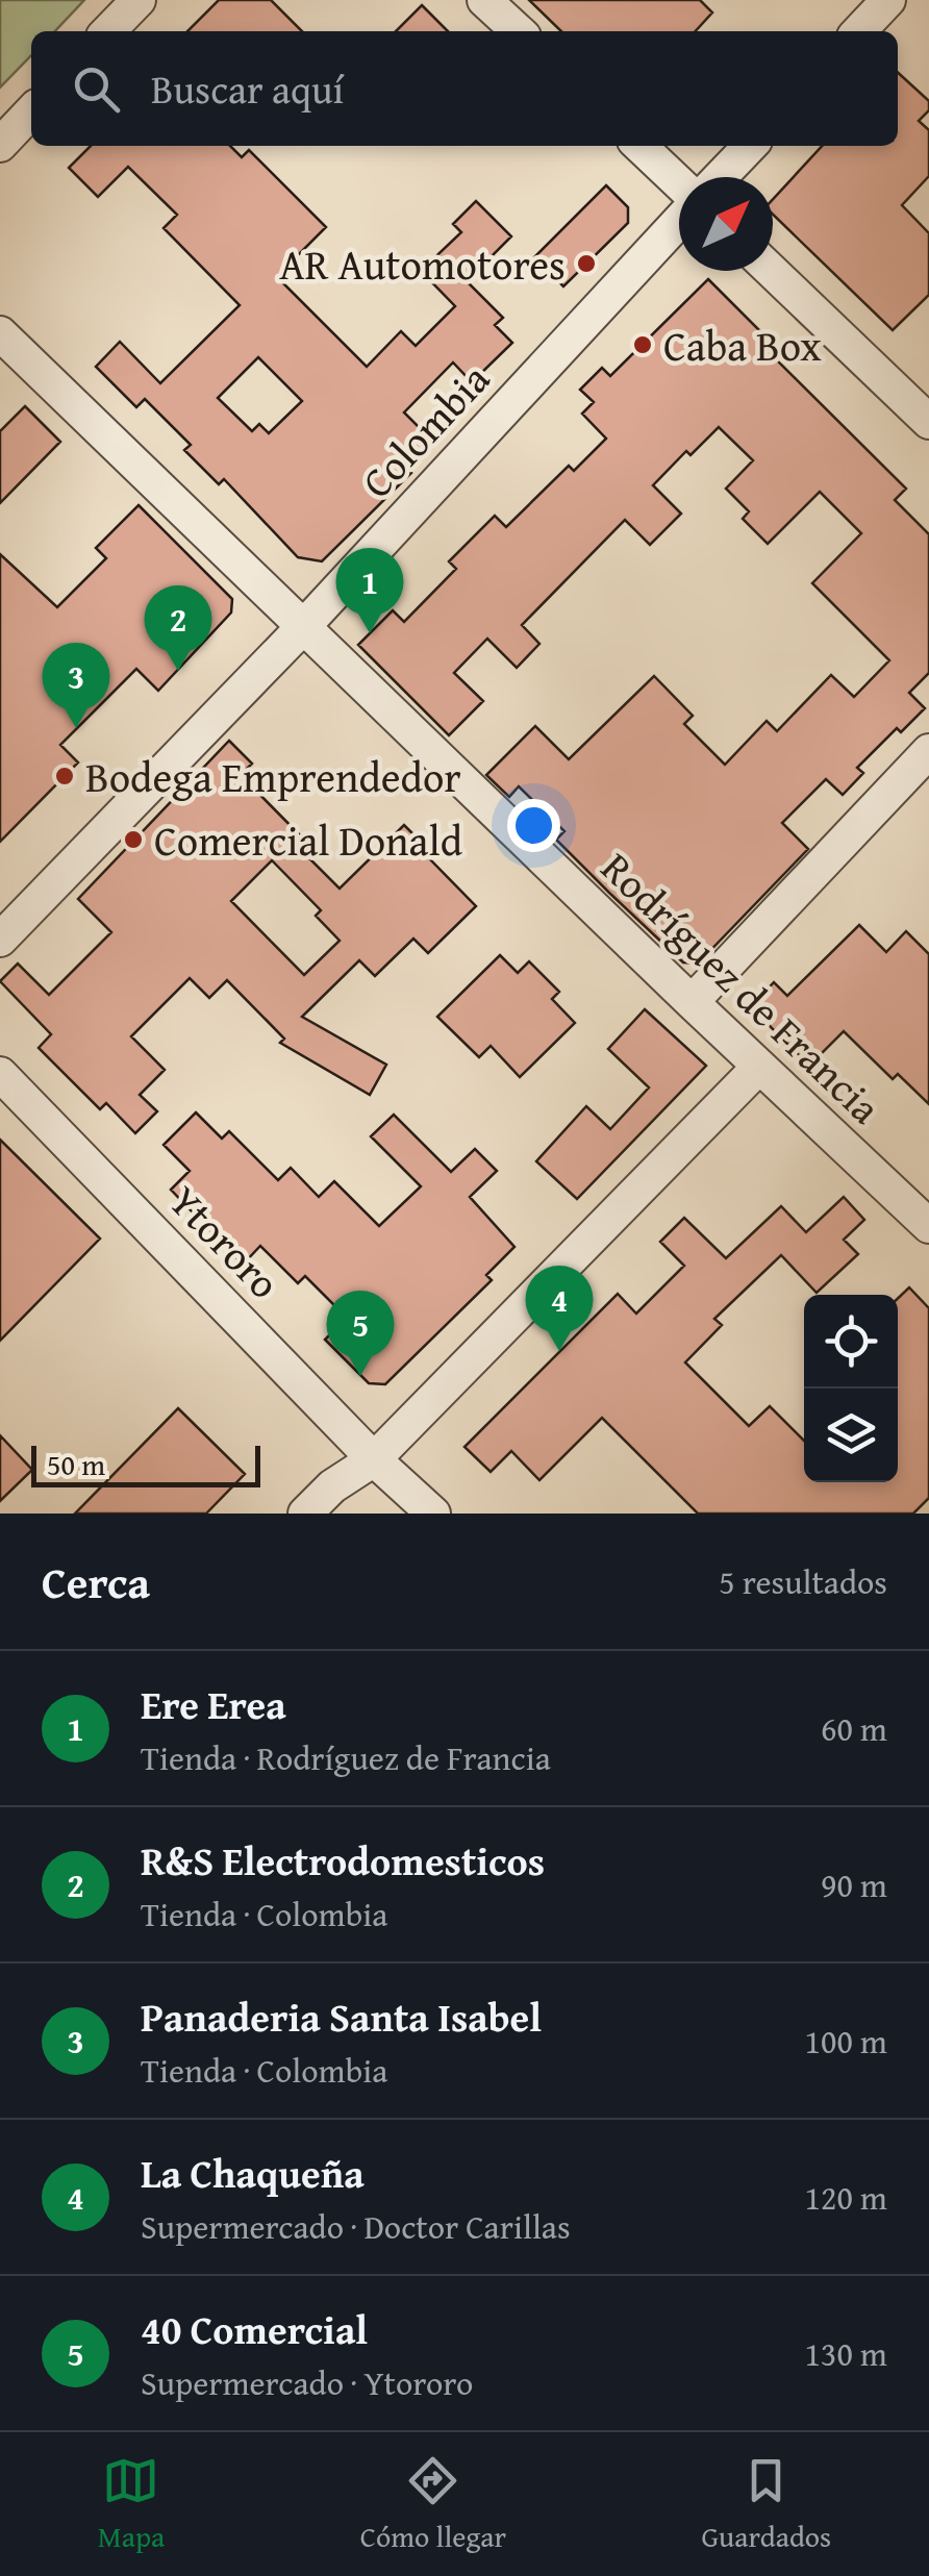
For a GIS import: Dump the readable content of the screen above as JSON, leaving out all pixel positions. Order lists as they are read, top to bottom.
{
  "streets": {
    "street": ["Colombia", "Rodríguez de Francia", "Ytororo"]
  },
  "crossings": [
    ["Colombia", "Rodríguez de Francia"]
  ],
  "places": [
    "AR Automotores",
    "Caba Box",
    "Bodega Emprendedor",
    "Comercial Donald"
  ],
  "scale_bar": "50 m",
  "north": "top right",
  "page": {
    "search": "Buscar aquí",
    "pins": [
      "1",
      "2",
      "3",
      "4",
      "5"
    ],
    "scale": "50 m",
    "heading": ["Cerca", "5 resultados"],
    "list": [
      {
        "mark": "1",
        "name": "Ere Erea",
        "note": "Tienda · Rodríguez de Francia",
        "value": "60 m"
      },
      {
        "mark": "2",
        "name": "R&S Electrodomesticos",
        "note": "Tienda · Colombia",
        "value": "90 m"
      },
      {
        "mark": "3",
        "name": "Panaderia Santa Isabel",
        "note": "Tienda · Colombia",
        "value": "100 m"
      },
      {
        "mark": "4",
        "name": "La Chaqueña",
        "note": "Supermercado · Doctor Carillas",
        "value": "120 m"
      },
      {
        "mark": "5",
        "name": "40 Comercial",
        "note": "Supermercado · Ytororo",
        "value": "130 m"
      }
    ],
    "nav": ["Mapa", "Cómo llegar", "Guardados"]
  }
}
